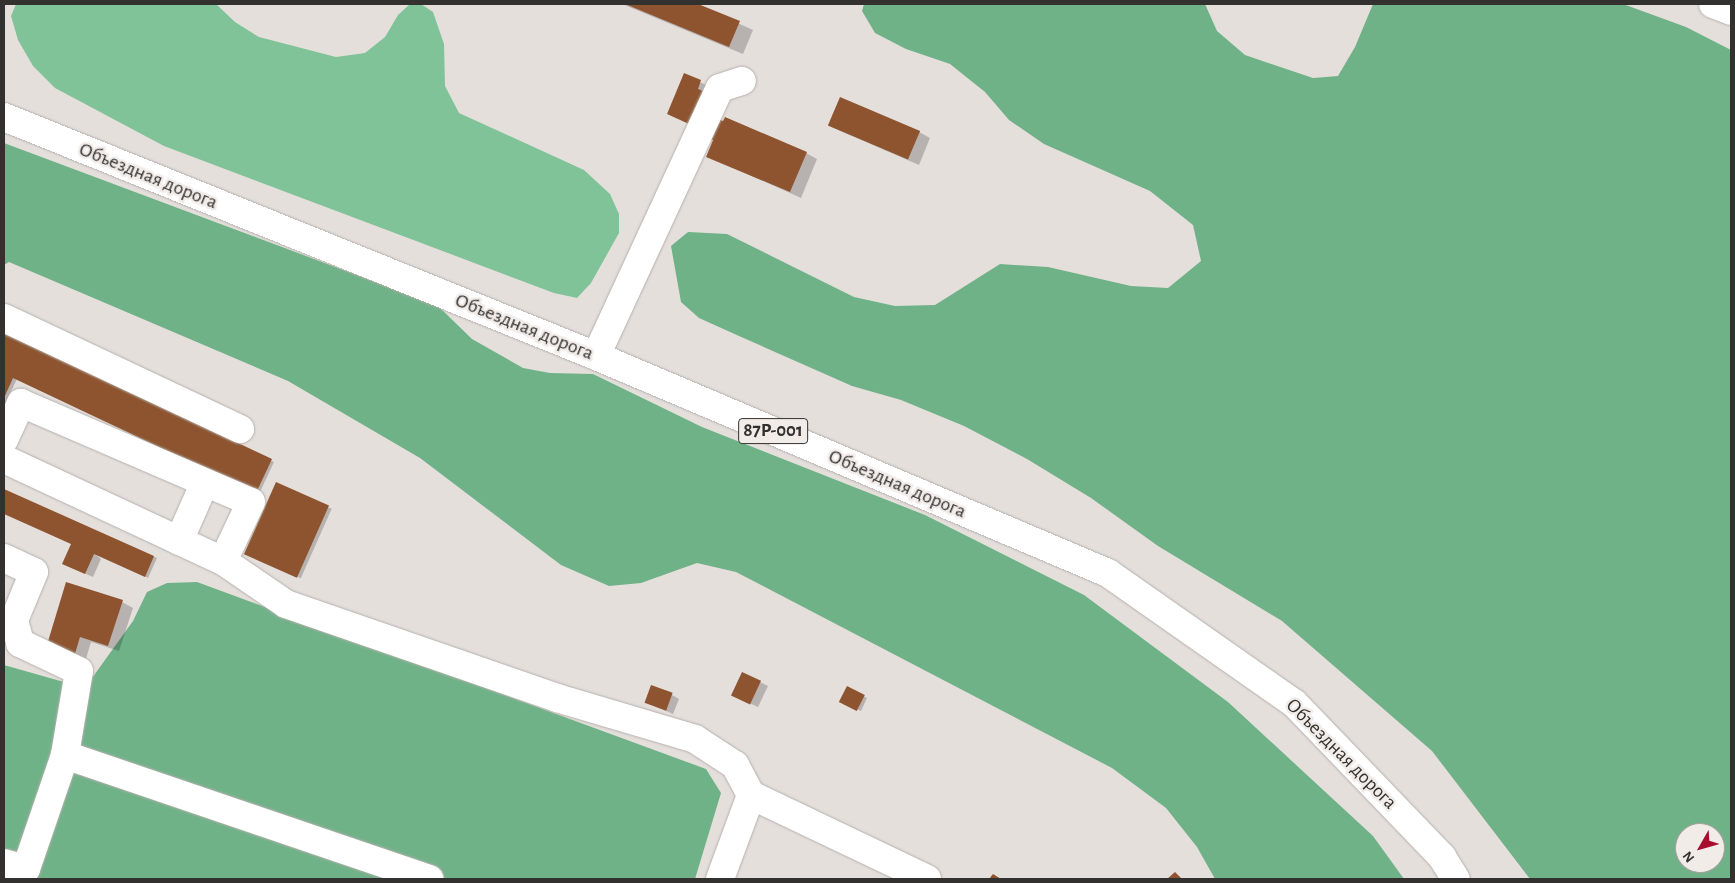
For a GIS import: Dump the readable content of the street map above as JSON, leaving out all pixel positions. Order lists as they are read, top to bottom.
{
  "streets": {
    "main road": ["Объездная дорога", "87Р-001"]
  },
  "north": "bottom left"
}
